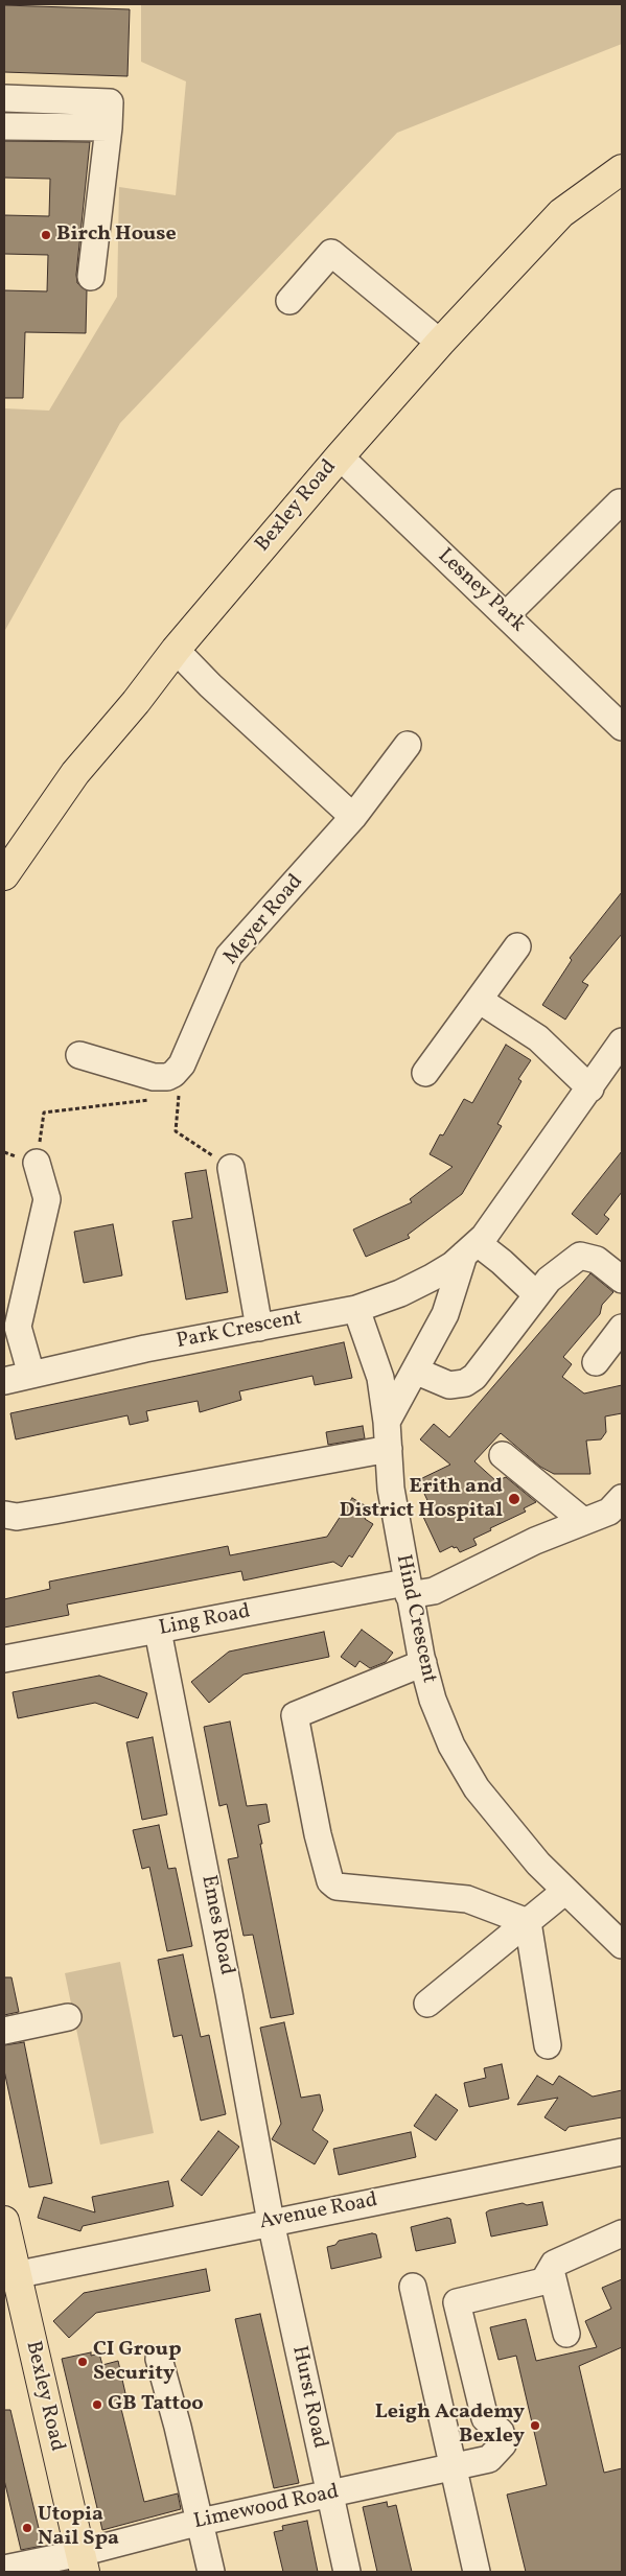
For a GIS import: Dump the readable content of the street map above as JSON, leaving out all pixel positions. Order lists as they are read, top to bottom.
{
  "streets": {
    "main road": ["Bexley Road"],
    "street": [
      "Lesney Park",
      "Meyer Road",
      "Park Crescent",
      "Hind Crescent",
      "Ling Road",
      "Emes Road",
      "Avenue Road",
      "Hurst Road",
      "Limewood Road"
    ]
  },
  "crossings": [
    ["Bexley Road", "Lesney Park"],
    ["Bexley Road", "Avenue Road"],
    ["Bexley Road", "Limewood Road"],
    ["Park Crescent", "Hind Crescent"],
    ["Hind Crescent", "Ling Road"],
    ["Ling Road", "Emes Road"],
    ["Emes Road", "Avenue Road"],
    ["Emes Road", "Hurst Road"],
    ["Avenue Road", "Hurst Road"],
    ["Hurst Road", "Limewood Road"]
  ],
  "places": [
    "Birch House",
    "Erith and District Hospital",
    "CI Group Security",
    "GB Tattoo",
    "Leigh Academy Bexley",
    "Utopia Nail Spa"
  ]
}
